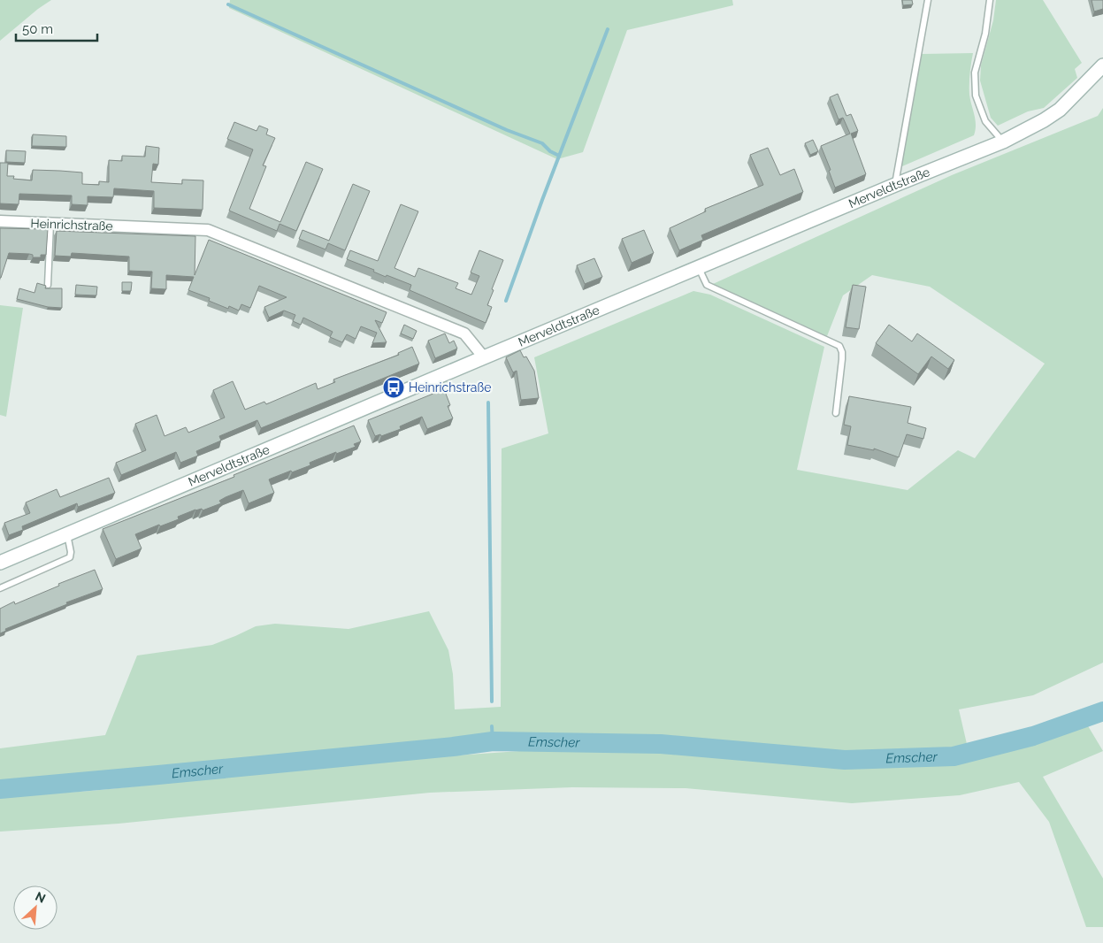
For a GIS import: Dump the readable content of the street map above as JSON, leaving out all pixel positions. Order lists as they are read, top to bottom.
{
  "streets": {
    "main road": ["Merveldtstraße"],
    "street": ["Heinrichstraße"]
  },
  "crossings": [
    ["Merveldtstraße", "Heinrichstraße"]
  ],
  "water": ["Emscher"],
  "places": {
    "bus stop": ["Heinrichstraße"]
  },
  "scale_bar": "50 m",
  "north": "top right"
}
